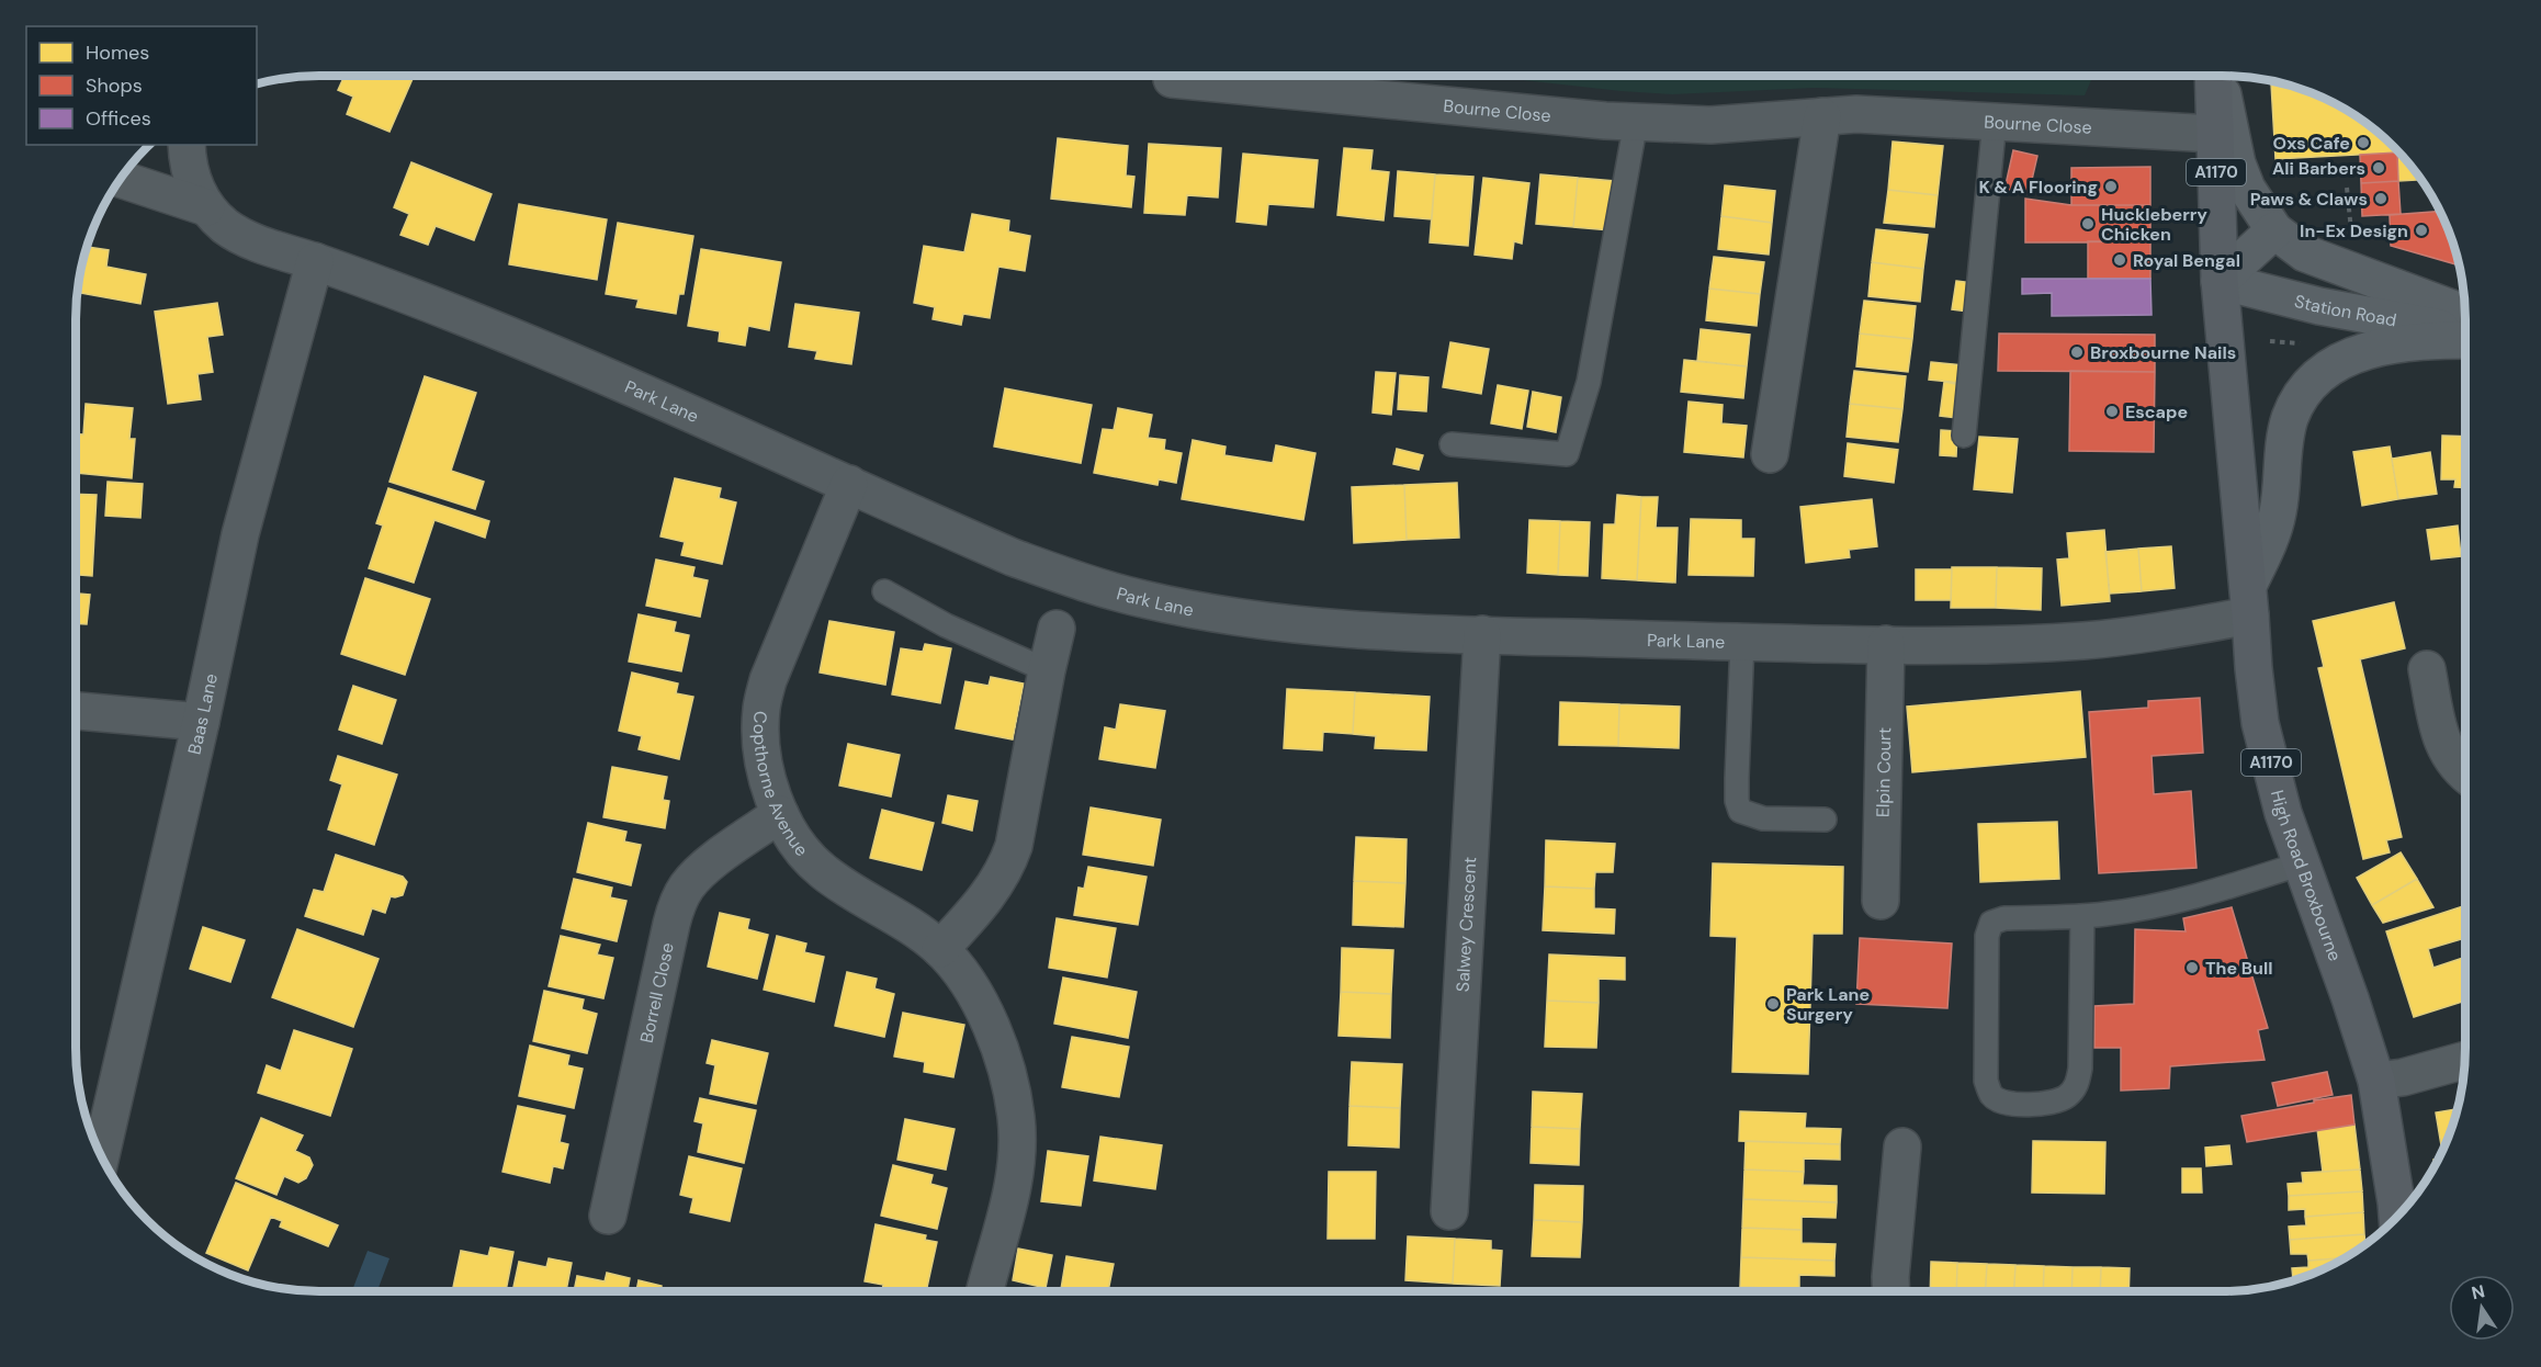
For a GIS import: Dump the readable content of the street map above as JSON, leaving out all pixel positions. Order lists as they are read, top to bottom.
{
  "streets": {
    "main road": ["A1170", "Station Road", "High Road Broxbourne"],
    "street": [
      "Bourne Close",
      "Park Lane",
      "Baas Lane",
      "Elpin Court",
      "Copthorne Avenue",
      "Salwey Crescent",
      "Borrell Close"
    ]
  },
  "crossings": [
    ["Bourne Close", "A1170"],
    ["A1170", "Station Road"],
    ["A1170", "High Road Broxbourne"],
    ["Station Road", "High Road Broxbourne"],
    ["Park Lane", "Baas Lane"],
    ["Park Lane", "Elpin Court"],
    ["Park Lane", "Copthorne Avenue"],
    ["Park Lane", "High Road Broxbourne"],
    ["Park Lane", "Salwey Crescent"],
    ["Copthorne Avenue", "Borrell Close"]
  ],
  "places": [
    "Oxs Cafe",
    "Ali Barbers",
    "K & A Flooring",
    "Paws & Claws",
    "Huckleberry Chicken",
    "In-Ex Design",
    "Royal Bengal",
    "Broxbourne Nails",
    "Escape",
    "The Bull",
    "Park Lane Surgery"
  ],
  "legend": ["Homes", "Shops", "Offices"],
  "north": "top"
}
